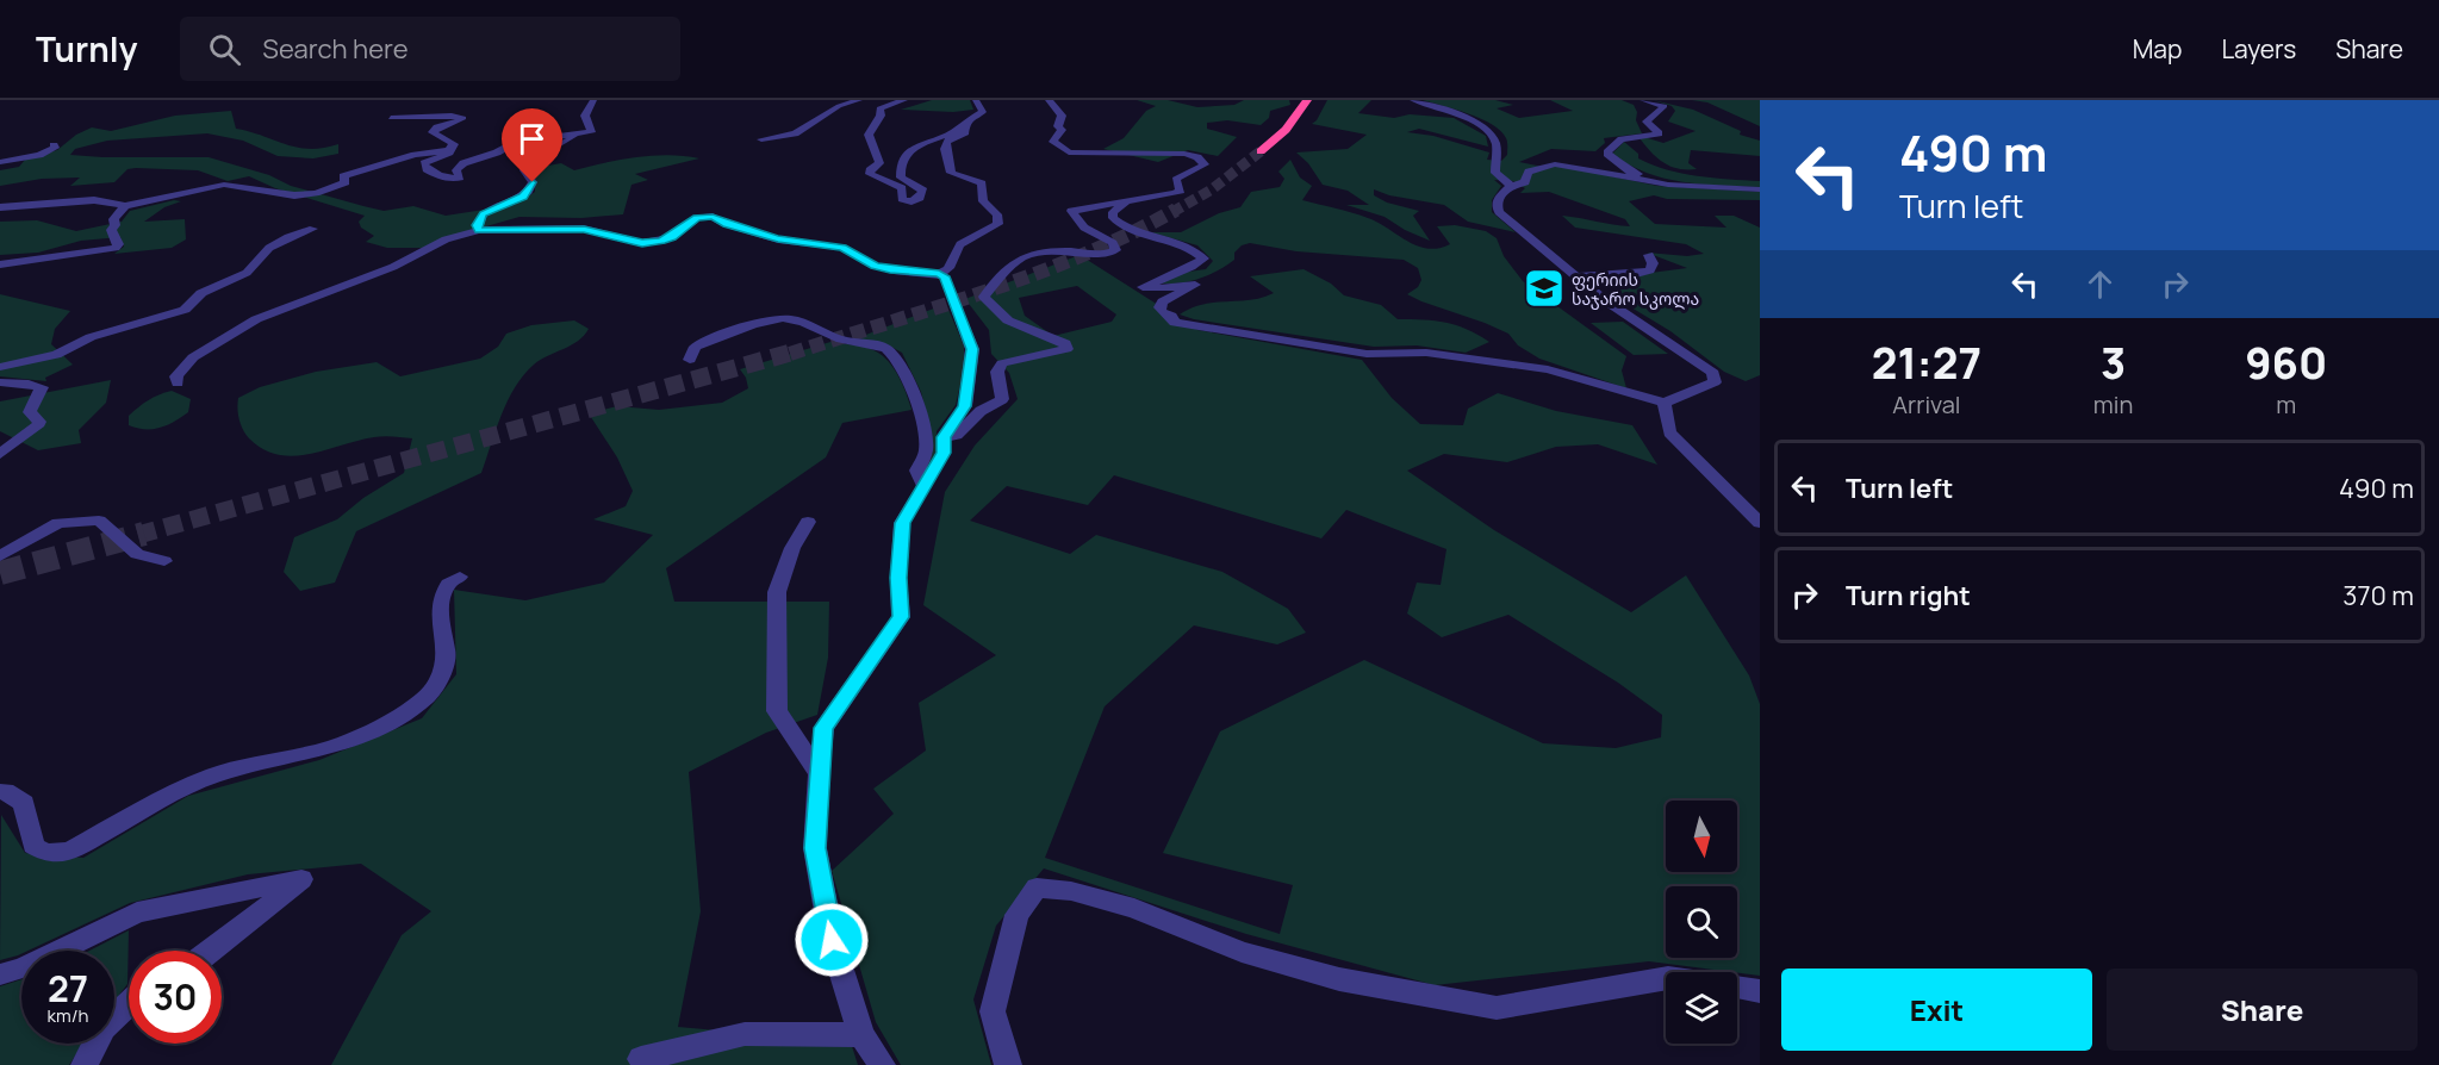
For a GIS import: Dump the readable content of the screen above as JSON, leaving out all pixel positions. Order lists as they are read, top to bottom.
{
  "places": {
    "school or university": ["ფერიის საჯარო სკოლა"]
  },
  "north": "bottom",
  "page": {
    "header": "Turnly",
    "search": "Search here",
    "nav": ["Map", "Layers", "Share"],
    "turn": ["490 m", "Turn left"],
    "eta": [
      "21:27",
      "Arrival",
      "3",
      "min",
      "960",
      "m"
    ],
    "list": [
      {
        "name": "Turn left",
        "value": "490 m"
      },
      {
        "name": "Turn right",
        "value": "370 m"
      }
    ],
    "speed": "27 km/h",
    "limit": "30",
    "buttons": ["Exit", "Share"]
  }
}
